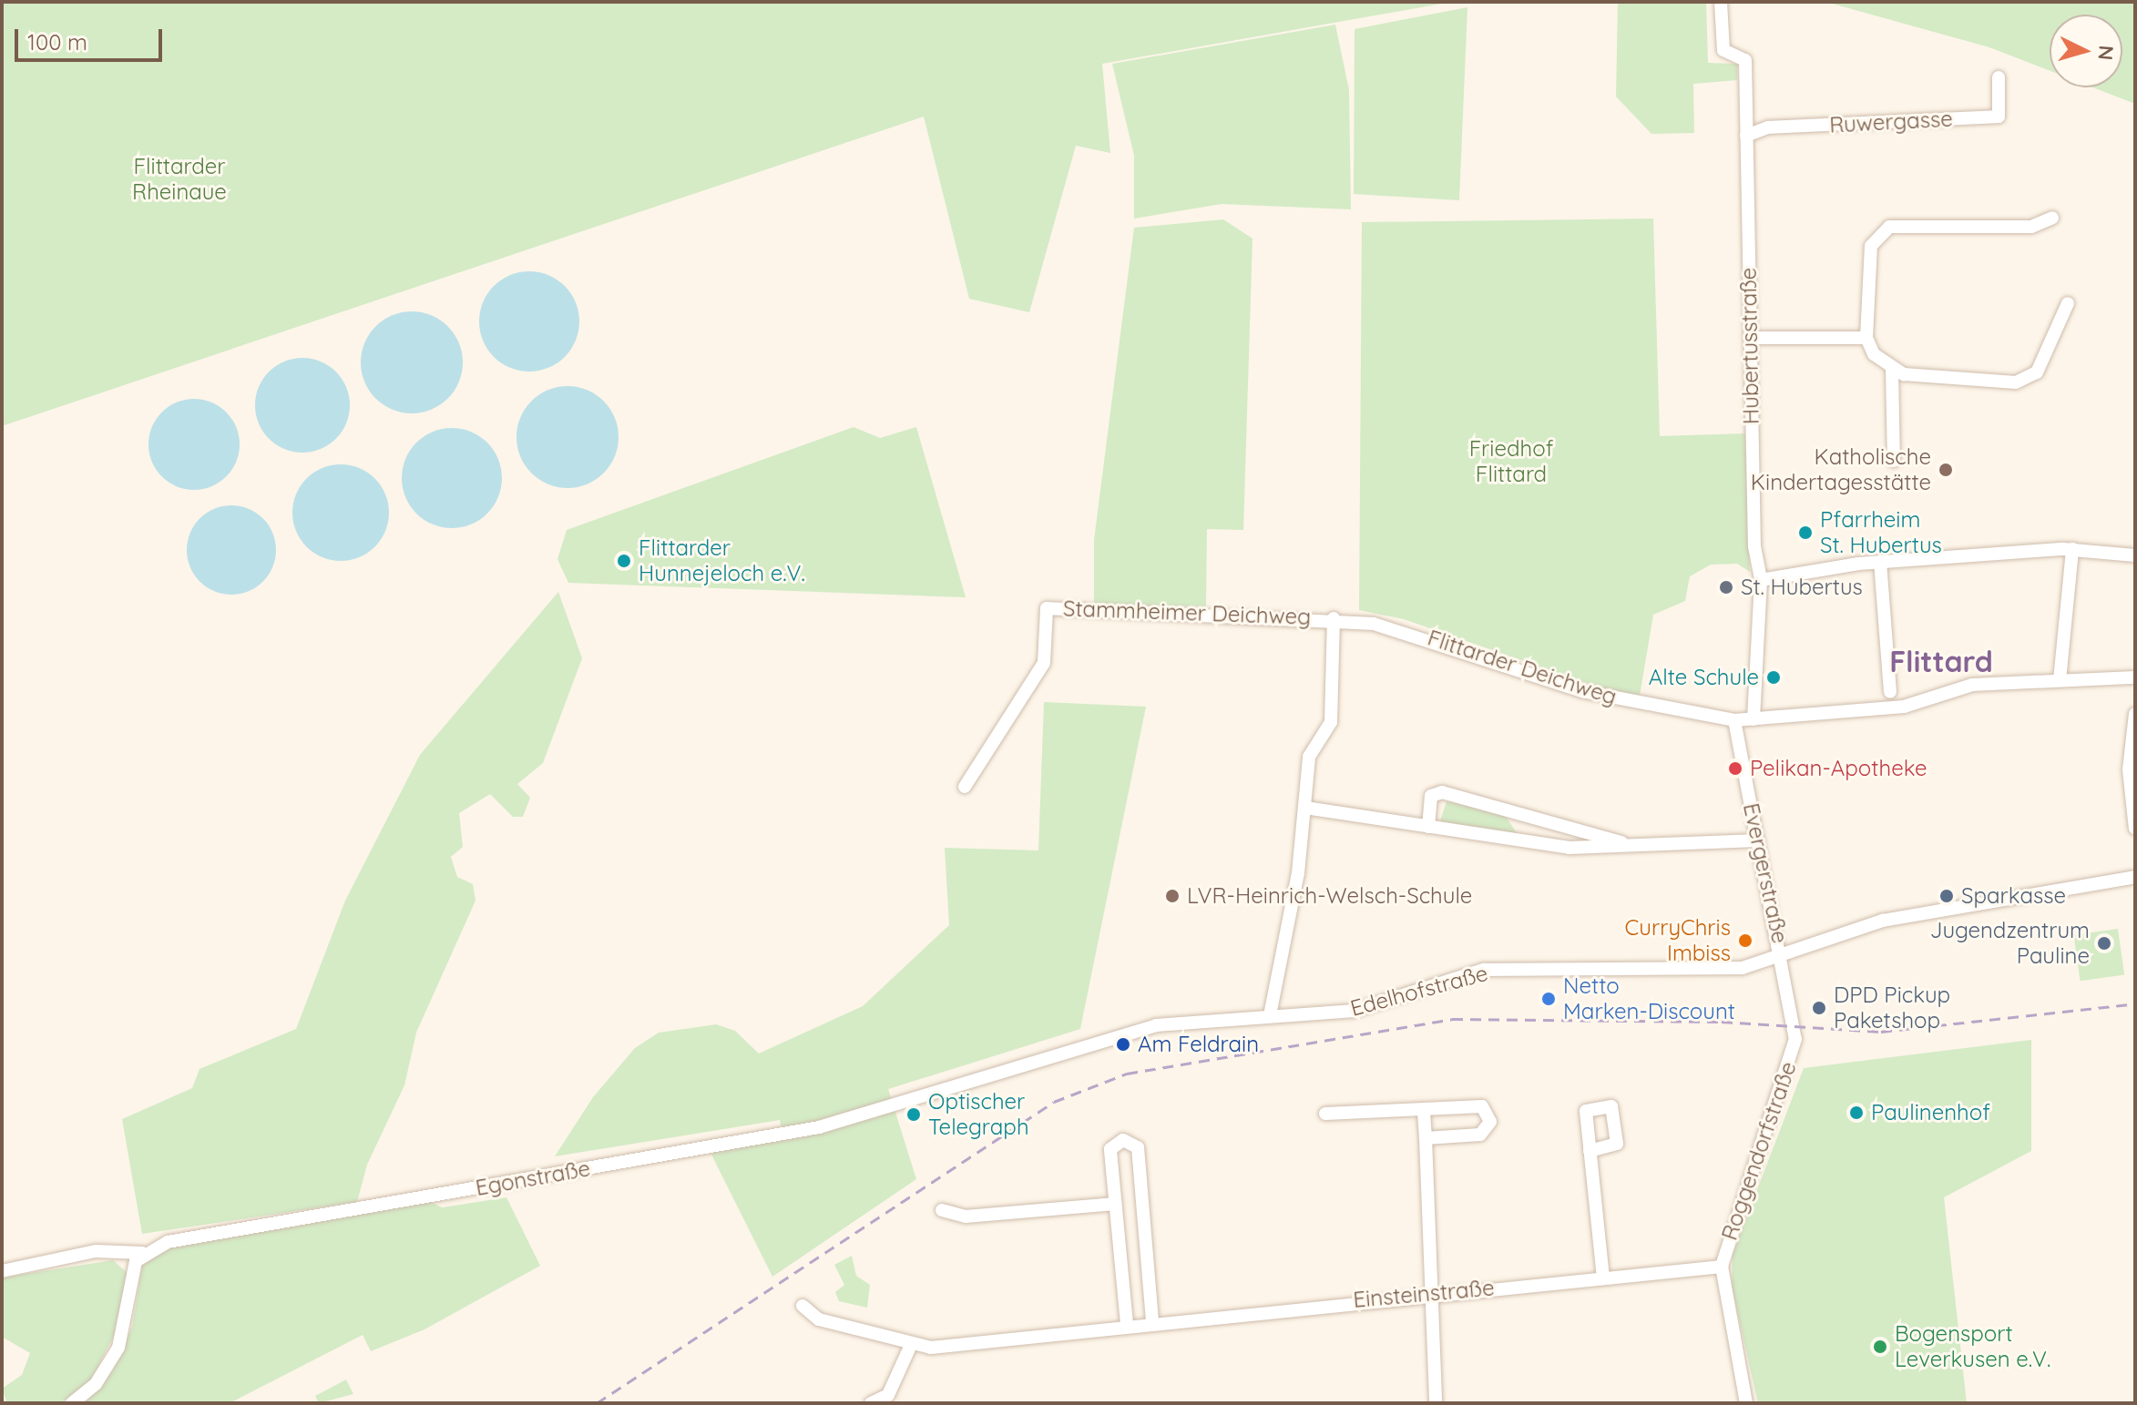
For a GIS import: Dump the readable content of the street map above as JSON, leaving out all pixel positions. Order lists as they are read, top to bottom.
{
  "streets": {
    "street": [
      "Ruwergasse",
      "Hubertusstraße",
      "Stammheimer Deichweg",
      "Flittarder Deichweg",
      "Evergerstraße",
      "Edelhofstraße",
      "Roggendorfstraße",
      "Egonstraße",
      "Einsteinstraße"
    ]
  },
  "crossings": [
    ["Ruwergasse", "Hubertusstraße"],
    ["Hubertusstraße", "Flittarder Deichweg"],
    ["Stammheimer Deichweg", "Flittarder Deichweg"],
    ["Flittarder Deichweg", "Evergerstraße"],
    ["Evergerstraße", "Edelhofstraße"],
    ["Evergerstraße", "Roggendorfstraße"],
    ["Edelhofstraße", "Egonstraße"],
    ["Roggendorfstraße", "Einsteinstraße"]
  ],
  "districts": ["Flittard"],
  "parks": ["Flittarder Rheinaue", "Friedhof Flittard"],
  "places": [
    "Katholische Kindertagesstätte",
    "Pfarrheim St. Hubertus",
    "Flittarder Hunnejeloch e.V.",
    "St. Hubertus",
    "Alte Schule",
    "Pelikan-Apotheke",
    "LVR-Heinrich-Welsch-Schule",
    "Sparkasse",
    "CurryChris Imbiss",
    "Jugendzentrum Pauline",
    "Netto Marken-Discount",
    "DPD Pickup Paketshop",
    "Am Feldrain",
    "Paulinenhof",
    "Optischer Telegraph",
    "Bogensport Leverkusen e.V."
  ],
  "scale_bar": "100 m",
  "north": "right"
}
